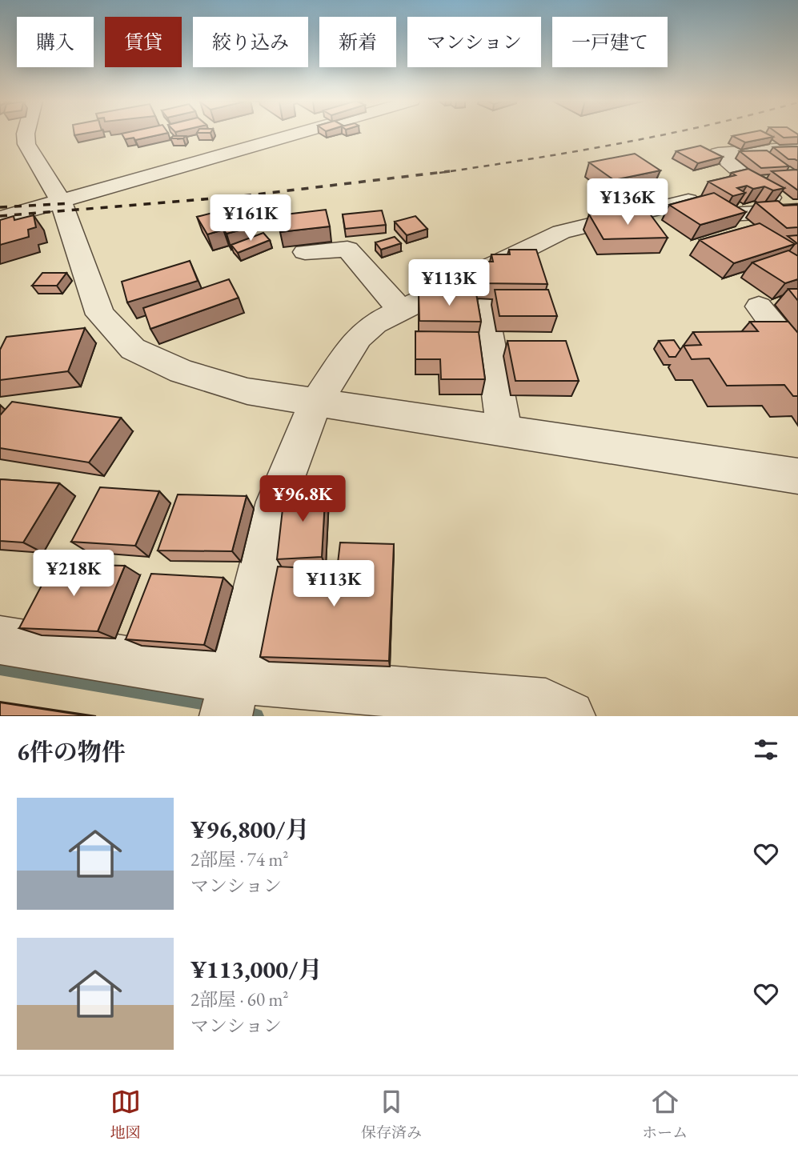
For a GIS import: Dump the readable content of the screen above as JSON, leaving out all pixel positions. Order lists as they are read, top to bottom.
{
  "page": {
    "chip": [
      "購入",
      "賃貸",
      "絞り込み",
      "新着",
      "マンション",
      "一戸建て"
    ],
    "price": [
      "¥136K",
      "¥161K",
      "¥113K",
      "¥96.8K",
      "¥218K",
      "¥113K"
    ],
    "heading": "6件の物件",
    "list": [
      {
        "name": "¥96,800/月",
        "note": "2部屋 · 74 m² · マンション"
      },
      {
        "name": "¥113,000/月",
        "note": "2部屋 · 60 m² · マンション"
      }
    ],
    "tabs": ["地図", "保存済み", "ホーム"]
  }
}
